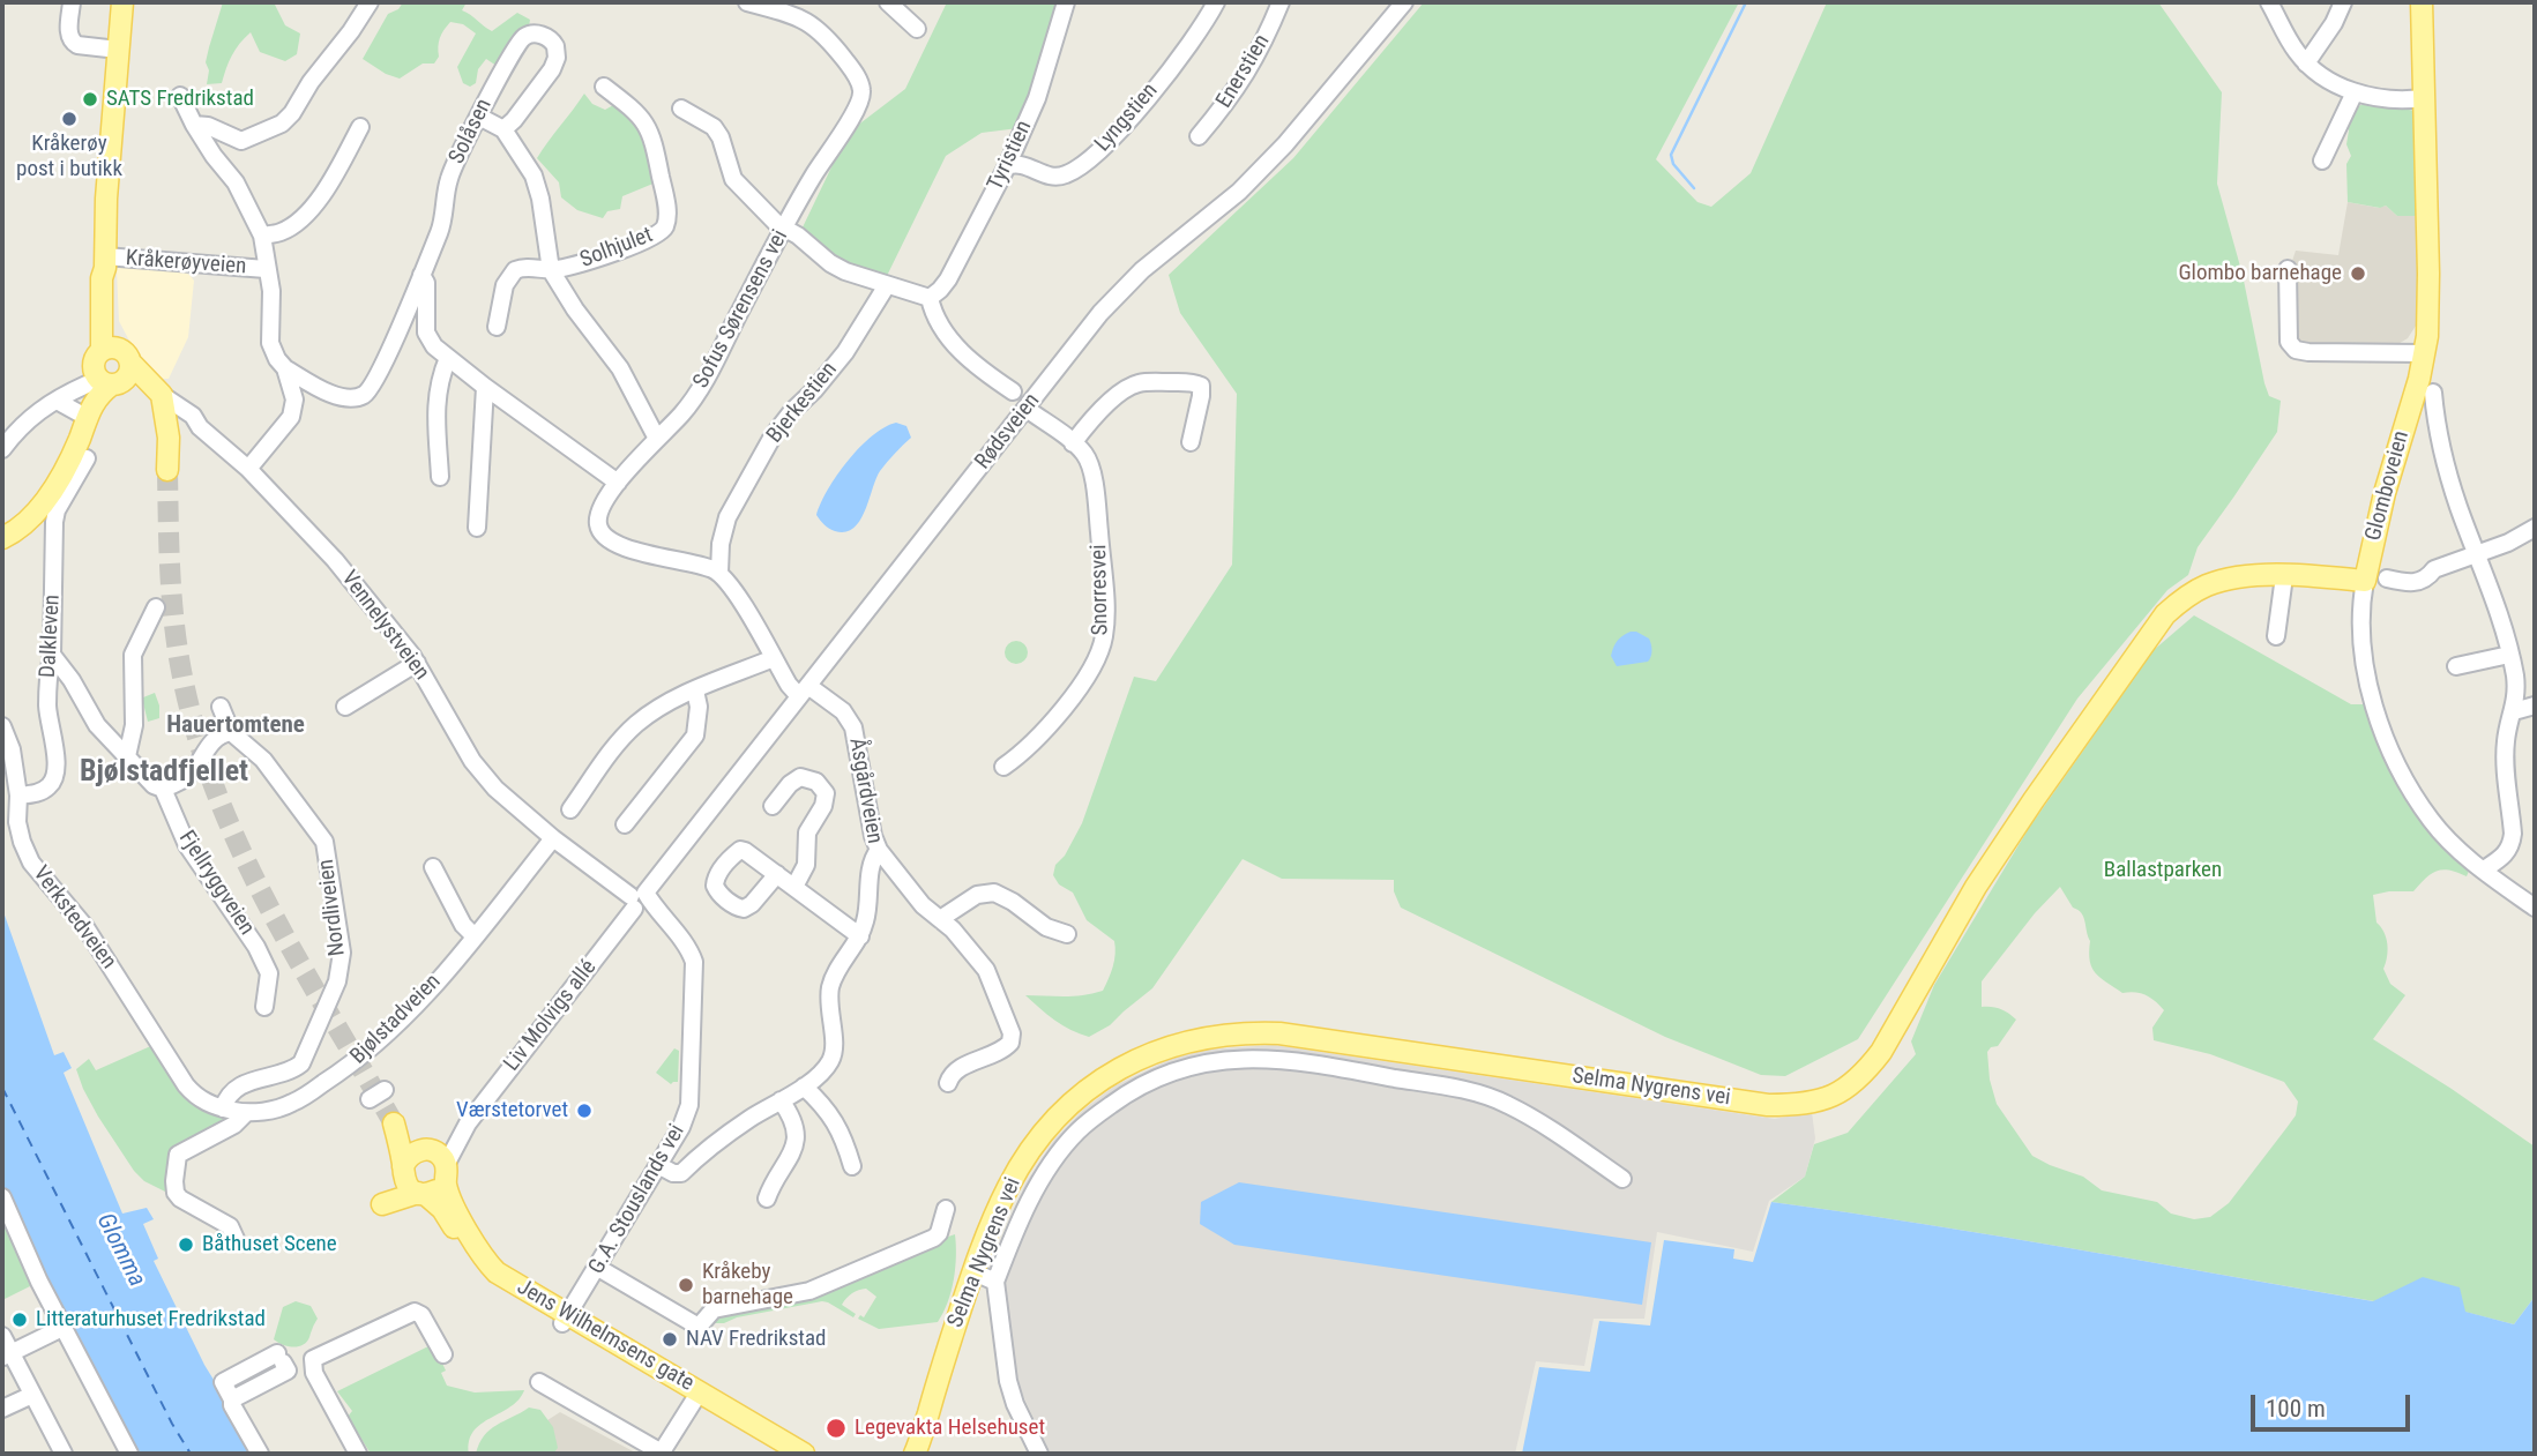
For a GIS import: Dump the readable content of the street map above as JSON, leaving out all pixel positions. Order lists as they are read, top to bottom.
{
  "streets": {
    "main road": [
      "Kråkerøyveien",
      "Glomboveien",
      "Selma Nygrens vei",
      "Jens Wilhelmsens gate"
    ],
    "street": [
      "Enerstien",
      "Lyngstien",
      "Solåsen",
      "Tyristien",
      "Solhjulet",
      "Sofus Sørensens vei",
      "Bjerkestien",
      "Rødsveien",
      "Snorresvei",
      "Vennelystveien",
      "Dalkleven",
      "Åsgårdveien",
      "Fjellryggveien",
      "Nordliveien",
      "Verkstedveien",
      "Liv Molvigs allé",
      "Bjølstadveien",
      "G.A. Stouslands vei"
    ]
  },
  "crossings": [
    ["Lyngstien", "Tyristien"],
    ["Solåsen", "Sofus Sørensens vei"],
    ["Sofus Sørensens vei", "Bjerkestien"],
    ["Rødsveien", "Snorresvei"],
    ["Rødsveien", "Vennelystveien"],
    ["Rødsveien", "Åsgårdveien"],
    ["Rødsveien", "Liv Molvigs allé"],
    ["Rødsveien", "G.A. Stouslands vei"],
    ["Glomboveien", "Selma Nygrens vei"],
    ["Vennelystveien", "Liv Molvigs allé"],
    ["Vennelystveien", "Bjølstadveien"],
    ["Vennelystveien", "G.A. Stouslands vei"],
    ["Dalkleven", "Fjellryggveien"],
    ["Dalkleven", "Verkstedveien"],
    ["Åsgårdveien", "G.A. Stouslands vei"],
    ["Nordliveien", "Bjølstadveien"],
    ["Verkstedveien", "Bjølstadveien"],
    ["Liv Molvigs allé", "G.A. Stouslands vei"],
    ["Liv Molvigs allé", "Jens Wilhelmsens gate"],
    ["G.A. Stouslands vei", "Jens Wilhelmsens gate"]
  ],
  "districts": ["Hauertomtene", "Bjølstadfjellet"],
  "water": ["Glomma"],
  "parks": ["Ballastparken"],
  "places": [
    "SATS Fredrikstad",
    "Kråkerøy post i butikk",
    "Glombo barnehage",
    "Værstetorvet",
    "Båthuset Scene",
    "Kråkeby barnehage",
    "Litteraturhuset Fredrikstad",
    "NAV Fredrikstad",
    "Legevakta Helsehuset"
  ],
  "scale_bar": "100 m"
}
